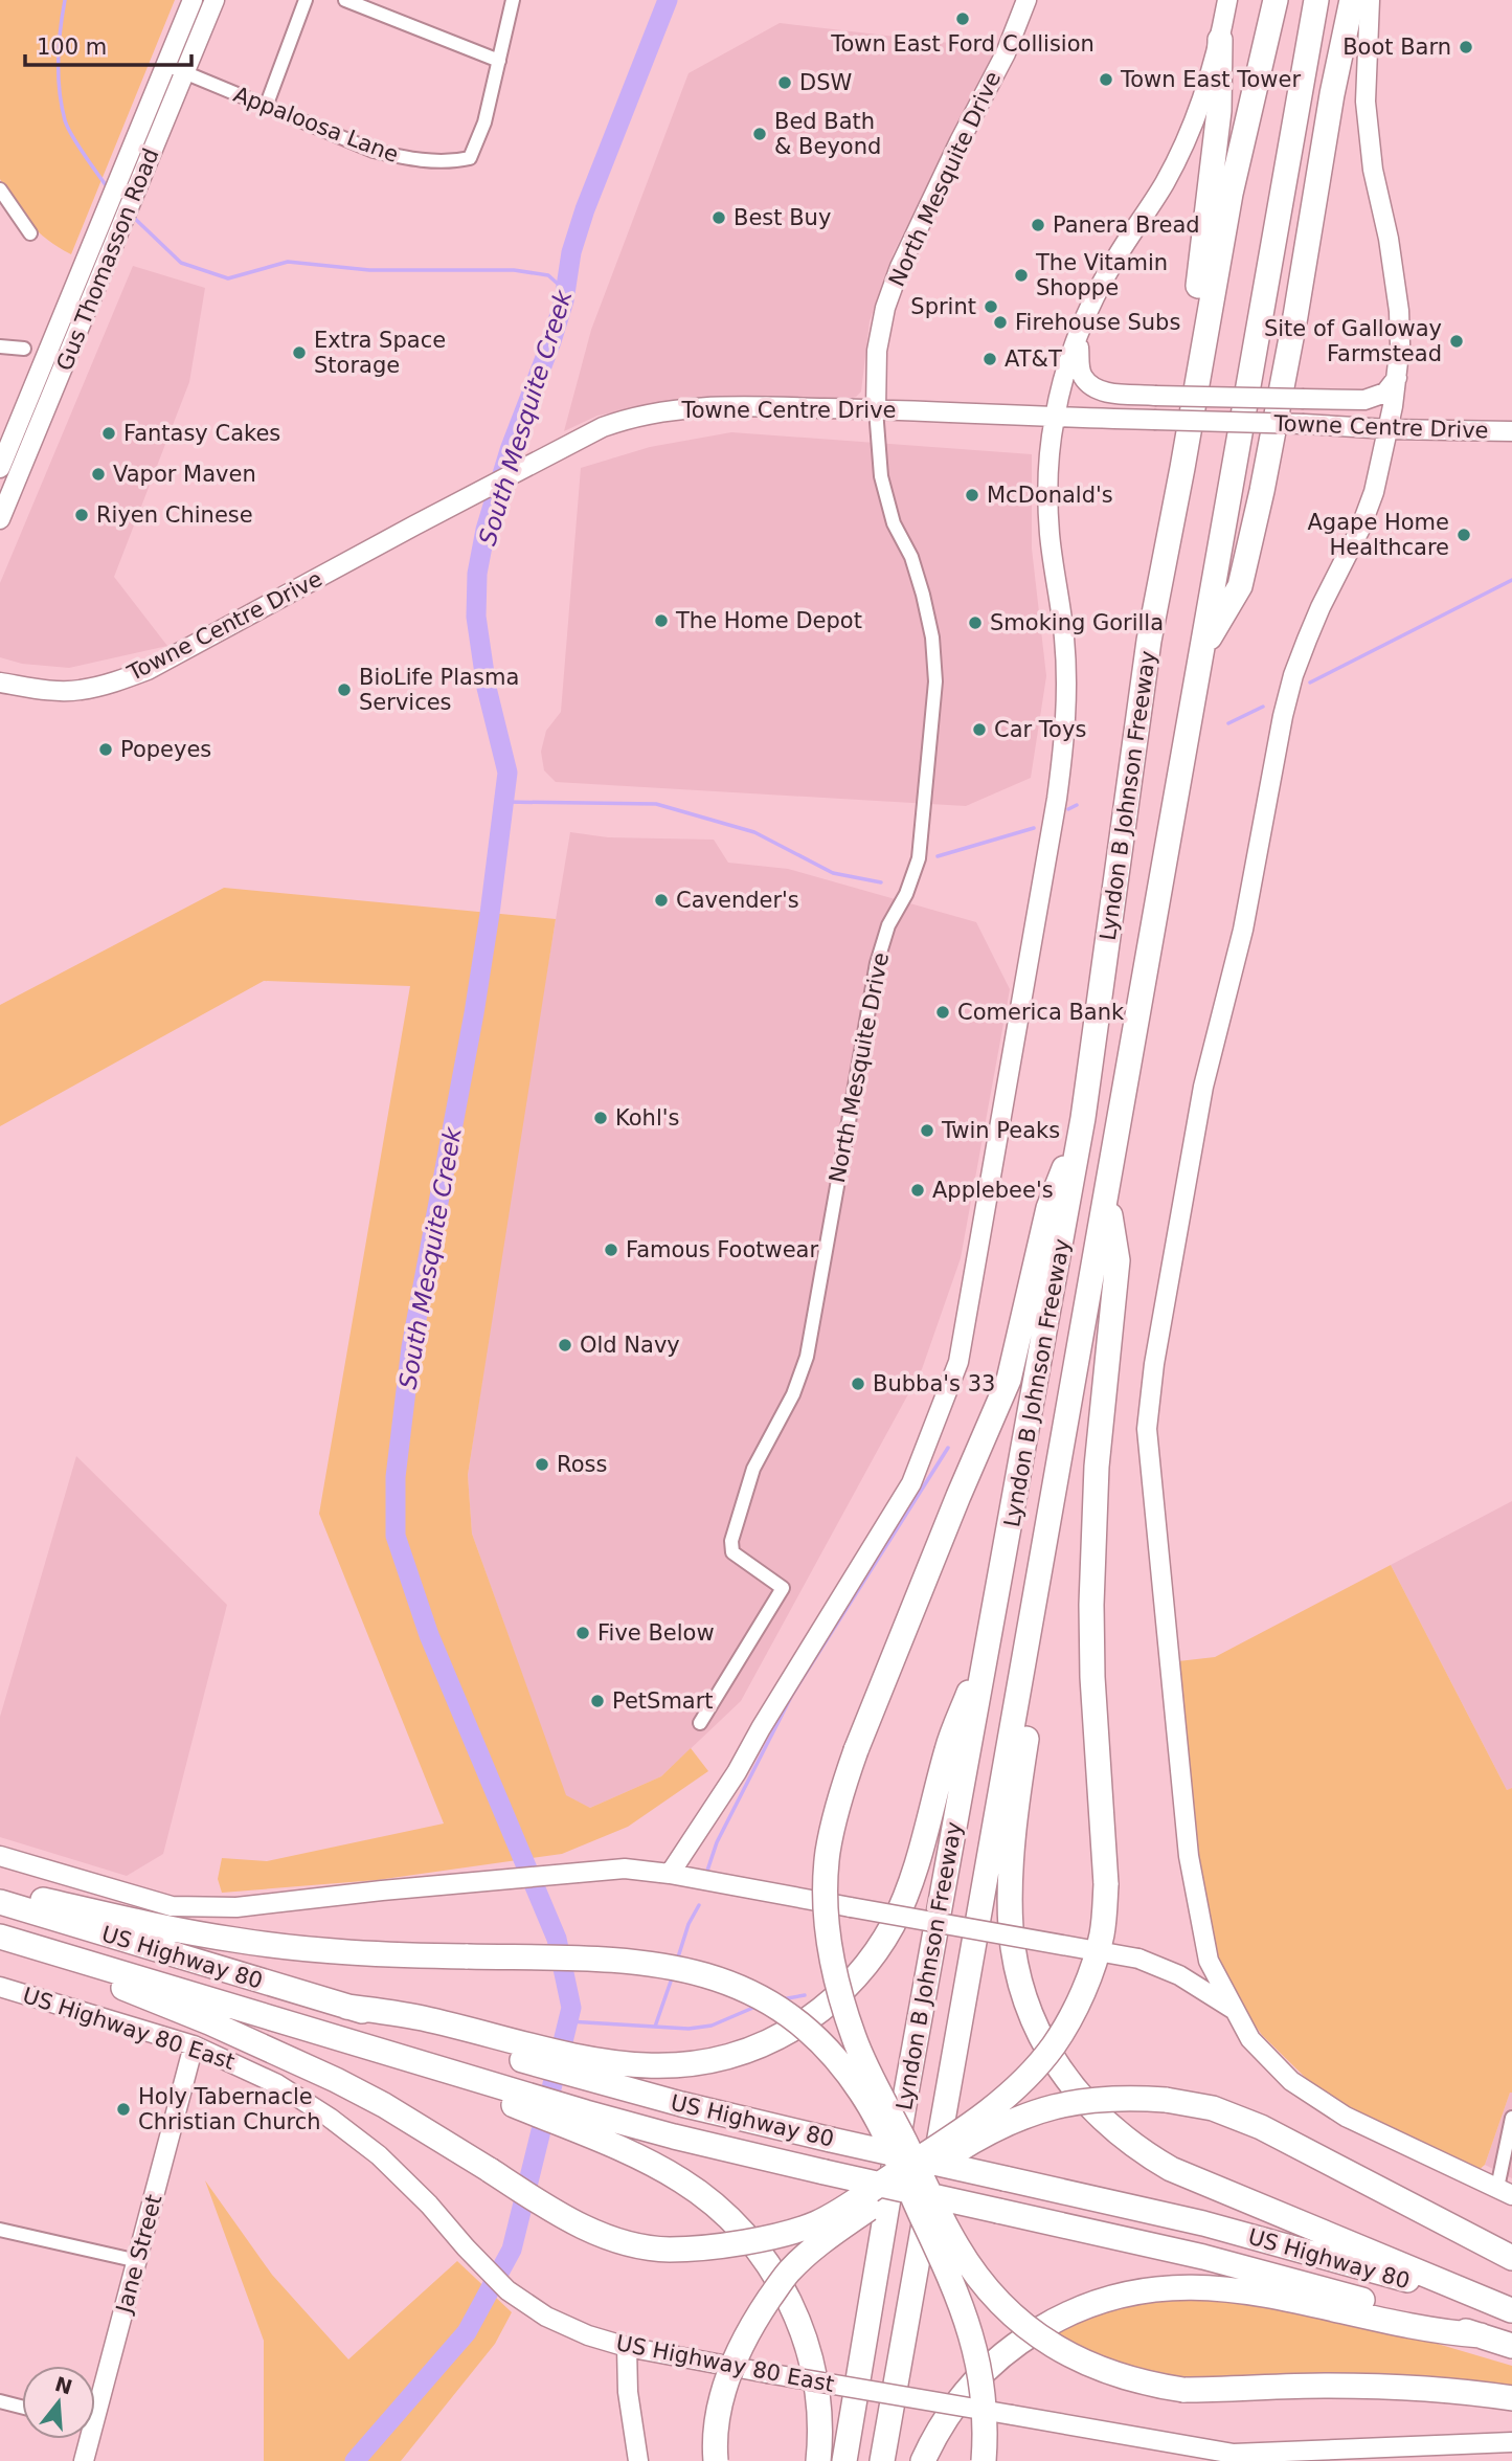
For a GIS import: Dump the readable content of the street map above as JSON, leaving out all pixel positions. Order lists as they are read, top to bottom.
{
  "streets": {
    "highway": ["Lyndon B Johnson Freeway", "US Highway 80"],
    "main road": [
      "North Mesquite Drive",
      "Gus Thomasson Road",
      "Towne Centre Drive",
      "US Highway 80 East",
      "Jane Street"
    ],
    "street": ["Appaloosa Lane"]
  },
  "crossings": [
    ["Appaloosa Lane", "Gus Thomasson Road"],
    ["North Mesquite Drive", "Towne Centre Drive"],
    ["US Highway 80 East", "Jane Street"]
  ],
  "water": ["South Mesquite Creek"],
  "places": [
    "Town East Ford Collision",
    "Boot Barn",
    "Town East Tower",
    "DSW",
    "Bed Bath & Beyond",
    "Best Buy",
    "Panera Bread",
    "The Vitamin Shoppe",
    "Sprint",
    "Firehouse Subs",
    "Site of Galloway Farmstead",
    "Extra Space Storage",
    "AT&T",
    "Fantasy Cakes",
    "Vapor Maven",
    "McDonald's",
    "Riyen Chinese",
    "Agape Home Healthcare",
    "The Home Depot",
    "Smoking Gorilla",
    "BioLife Plasma Services",
    "Car Toys",
    "Popeyes",
    "Cavender's",
    "Comerica Bank",
    "Kohl's",
    "Twin Peaks",
    "Applebee's",
    "Famous Footwear",
    "Old Navy",
    "Bubba's 33",
    "Ross",
    "Five Below",
    "PetSmart",
    "Holy Tabernacle Christian Church"
  ],
  "scale_bar": "100 m",
  "north": "top"
}
